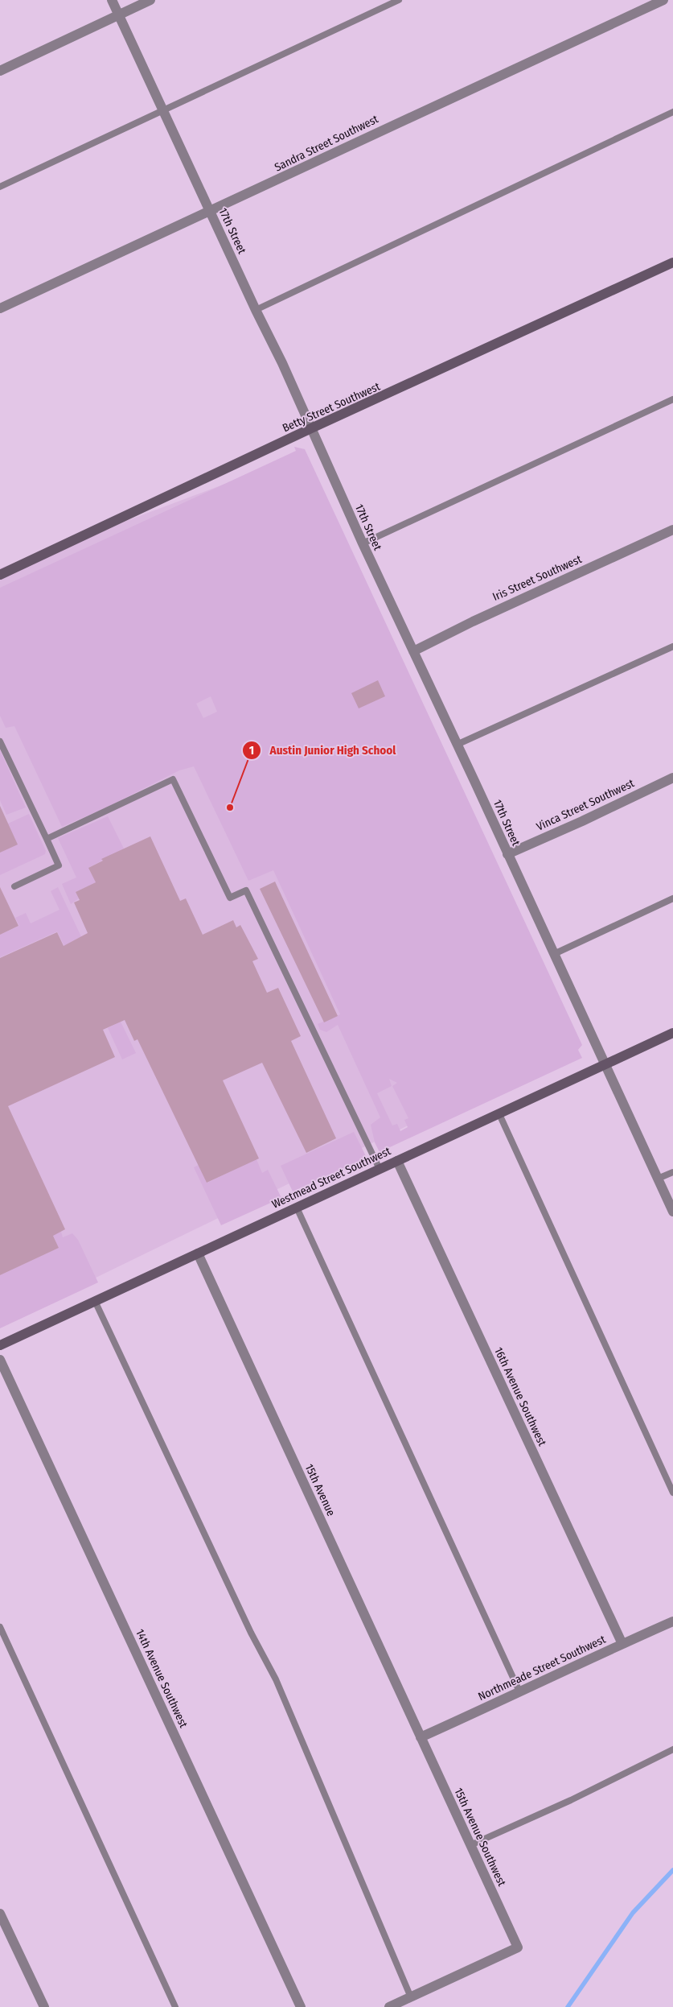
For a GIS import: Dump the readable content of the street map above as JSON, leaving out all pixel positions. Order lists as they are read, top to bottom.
{
  "streets": {
    "street": [
      "Sandra Street Southwest",
      "17th Street",
      "Betty Street Southwest",
      "Iris Street Southwest",
      "Vinca Street Southwest",
      "Westmead Street Southwest",
      "16th Avenue Southwest",
      "15th Avenue",
      "Northmeade Street Southwest",
      "14th Avenue Southwest",
      "15th Avenue Southwest"
    ]
  },
  "crossings": [
    ["Sandra Street Southwest", "17th Street"],
    ["17th Street", "Betty Street Southwest"],
    ["17th Street", "Iris Street Southwest"],
    ["17th Street", "Vinca Street Southwest"],
    ["17th Street", "Westmead Street Southwest"],
    ["Westmead Street Southwest", "16th Avenue Southwest"],
    ["Westmead Street Southwest", "15th Avenue"],
    ["16th Avenue Southwest", "Northmeade Street Southwest"],
    ["15th Avenue", "Northmeade Street Southwest"],
    ["15th Avenue", "15th Avenue Southwest"],
    ["Northmeade Street Southwest", "15th Avenue Southwest"]
  ],
  "places": ["Austin Junior High School"]
}
